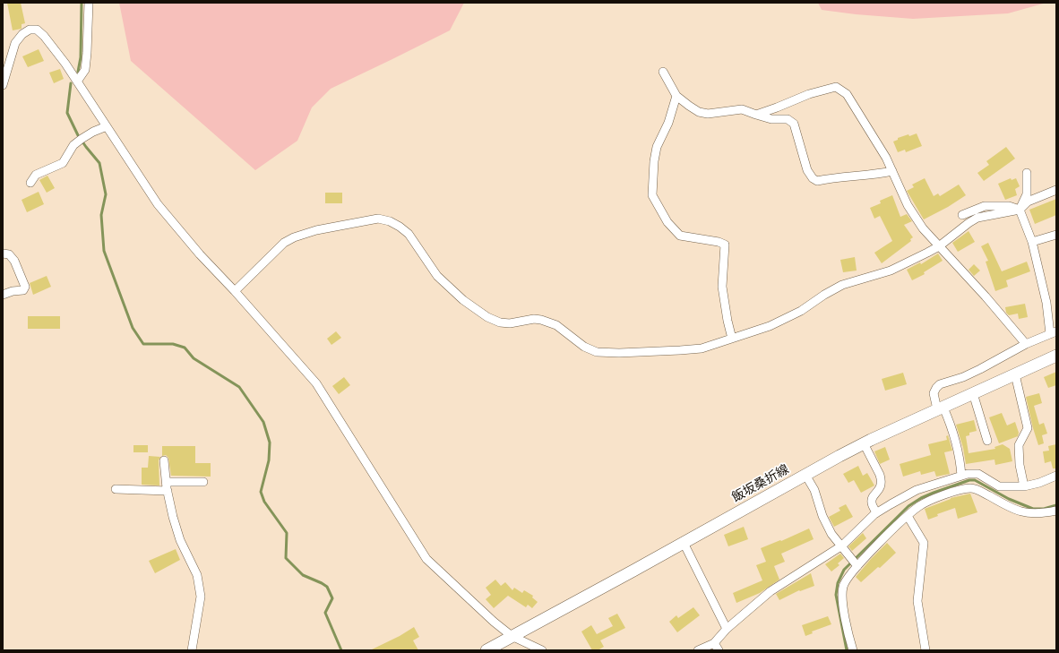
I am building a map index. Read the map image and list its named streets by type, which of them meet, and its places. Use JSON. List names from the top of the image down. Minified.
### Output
{"streets":{"main road":["飯坂桑折線"]}}
